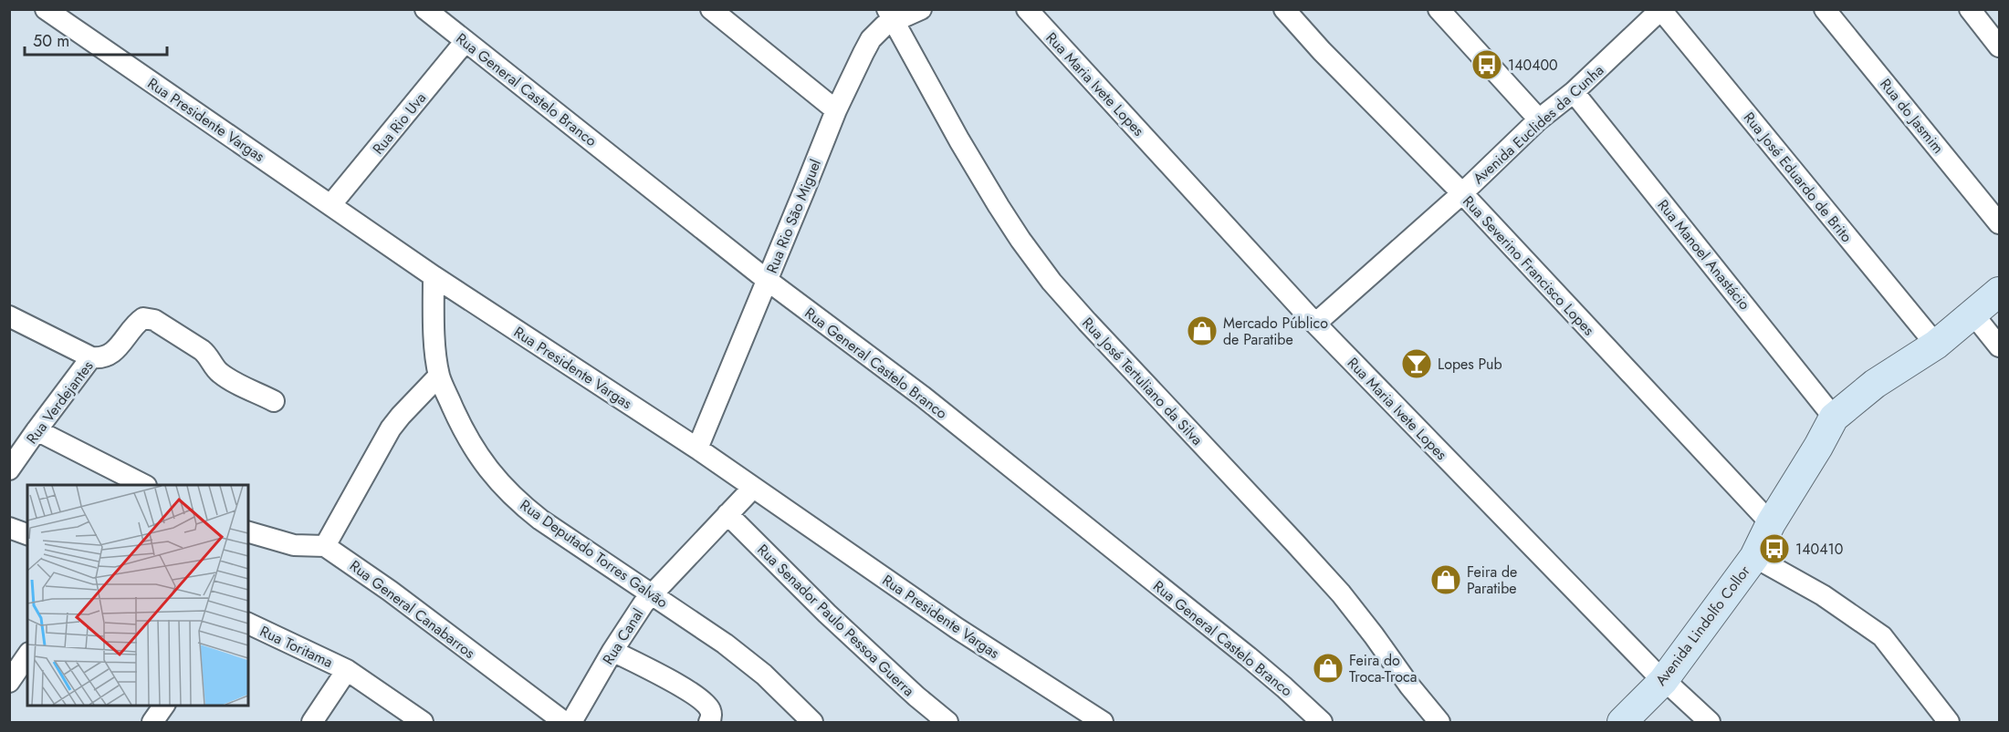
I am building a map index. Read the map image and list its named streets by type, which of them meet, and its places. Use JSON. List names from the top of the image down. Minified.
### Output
{"streets":{"main road":["Avenida Lindolfo Collor"],"street":["Rua Maria Ivete Lopes","Rua General Castelo Branco","Rua do Jasmim","Rua Presidente Vargas","Rua Rio Uva","Avenida Euclides da Cunha","Rua José Eduardo de Brito","Rua Rio São Miguel","Rua Manoel Anastácio","Rua Severino Francisco Lopes","Rua José Tertuliano da Silva","Rua Verdejantes","Rua Deputado Torres Galvão","Rua General Canabarros","Rua Senador Paulo Pessoa Guerra","Rua Canal","Rua Toritama"]},"crossings":[["Rua Maria Ivete Lopes","Avenida Euclides da Cunha"],["Rua Maria Ivete Lopes","Avenida Lindolfo Collor"],["Rua General Castelo Branco","Rua Rio Uva"],["Rua General Castelo Branco","Rua Rio São Miguel"],["Rua Presidente Vargas","Rua Rio Uva"],["Rua Presidente Vargas","Rua Rio São Miguel"],["Rua Presidente Vargas","Rua Deputado Torres Galvão"],["Rua Presidente Vargas","Rua Canal"],["Avenida Euclides da Cunha","Rua José Eduardo de Brito"],["Avenida Euclides da Cunha","Rua Manoel Anastácio"],["Avenida Euclides da Cunha","Rua Severino Francisco Lopes"],["Rua José Eduardo de Brito","Avenida Lindolfo Collor"],["Rua Rio São Miguel","Rua José Tertuliano da Silva"],["Rua Manoel Anastácio","Avenida Lindolfo Collor"],["Rua Severino Francisco Lopes","Avenida Lindolfo Collor"],["Rua Deputado Torres Galvão","Rua Canal"],["Rua Senador Paulo Pessoa Guerra","Rua Canal"]],"places":{"bus stop":["140400","140410"],"shop":["Mercado Público de Paratibe","Feira de Paratibe","Feira do Troca-Troca"],"bar":["Lopes Pub"]},"scale_bar":"50 m"}
